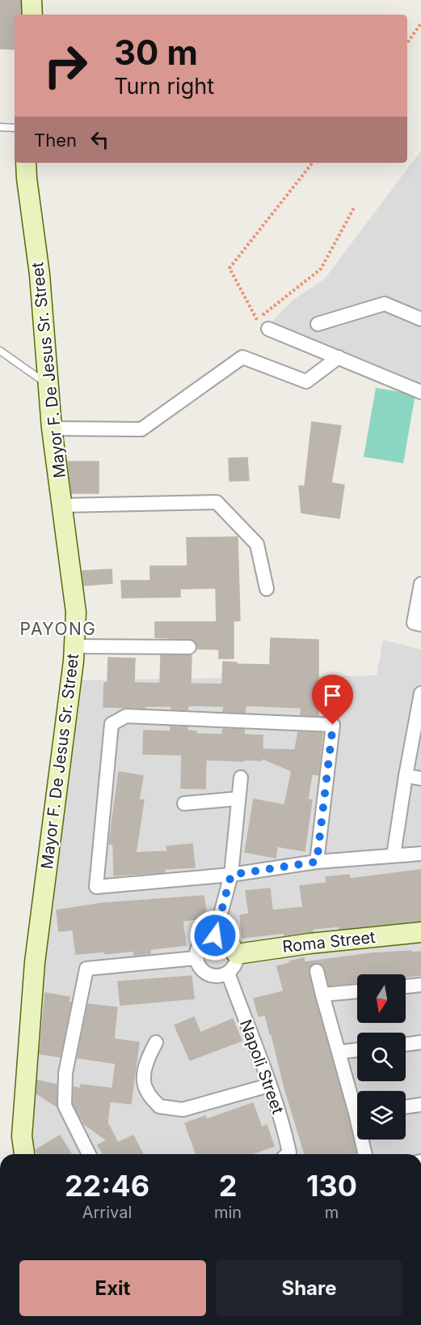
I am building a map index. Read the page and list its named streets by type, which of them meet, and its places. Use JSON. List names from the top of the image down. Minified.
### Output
{"streets":{"street":["Mayor F. De Jesus Sr. Street","Roma Street","Napoli Street"]},"crossings":[["Roma Street","Napoli Street"]],"districts":["PAYONG"],"north":"bottom","page":{"turn":["30 m","Turn right"],"then":"Then","eta":["22:46","Arrival","2","min","130","m"],"buttons":["Exit","Share"]}}
